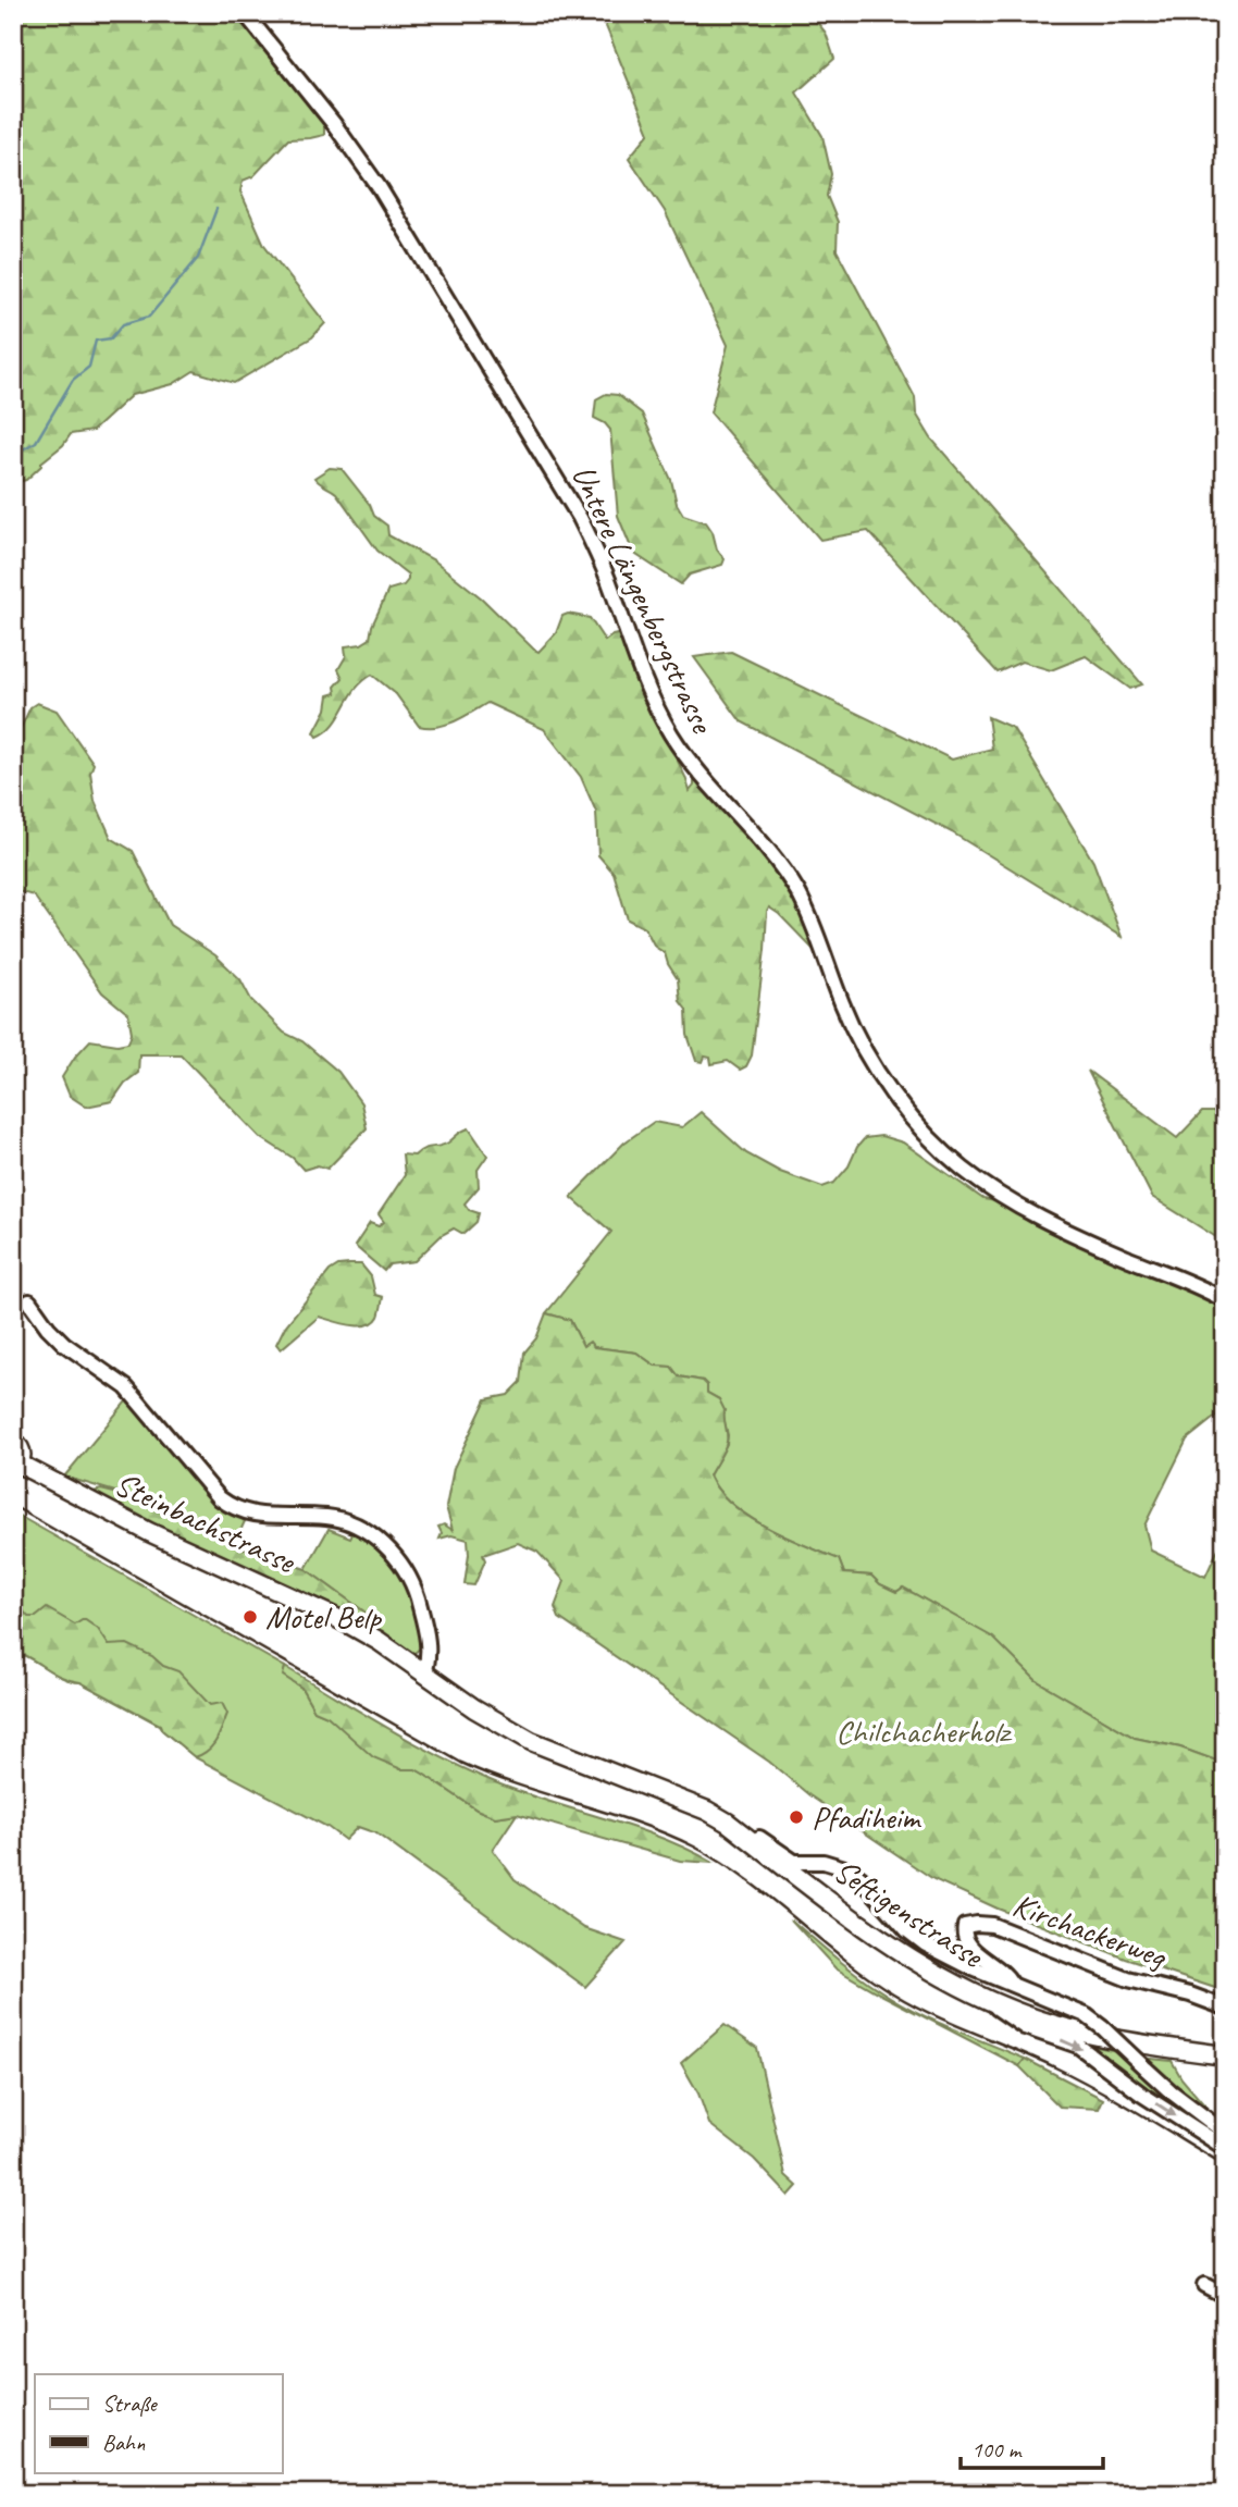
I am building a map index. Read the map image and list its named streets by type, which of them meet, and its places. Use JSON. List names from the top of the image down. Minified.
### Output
{"streets":{"main road":["Steinbachstrasse","Seftigenstrasse"],"street":["Untere Längenbergstrasse","Kirchackerweg"]},"crossings":[["Steinbachstrasse","Seftigenstrasse"]],"parks":["Chilchacherholz"],"places":["Motel Belp","Pfadiheim"],"legend":["Straße","Bahn"],"scale_bar":"100 m"}
